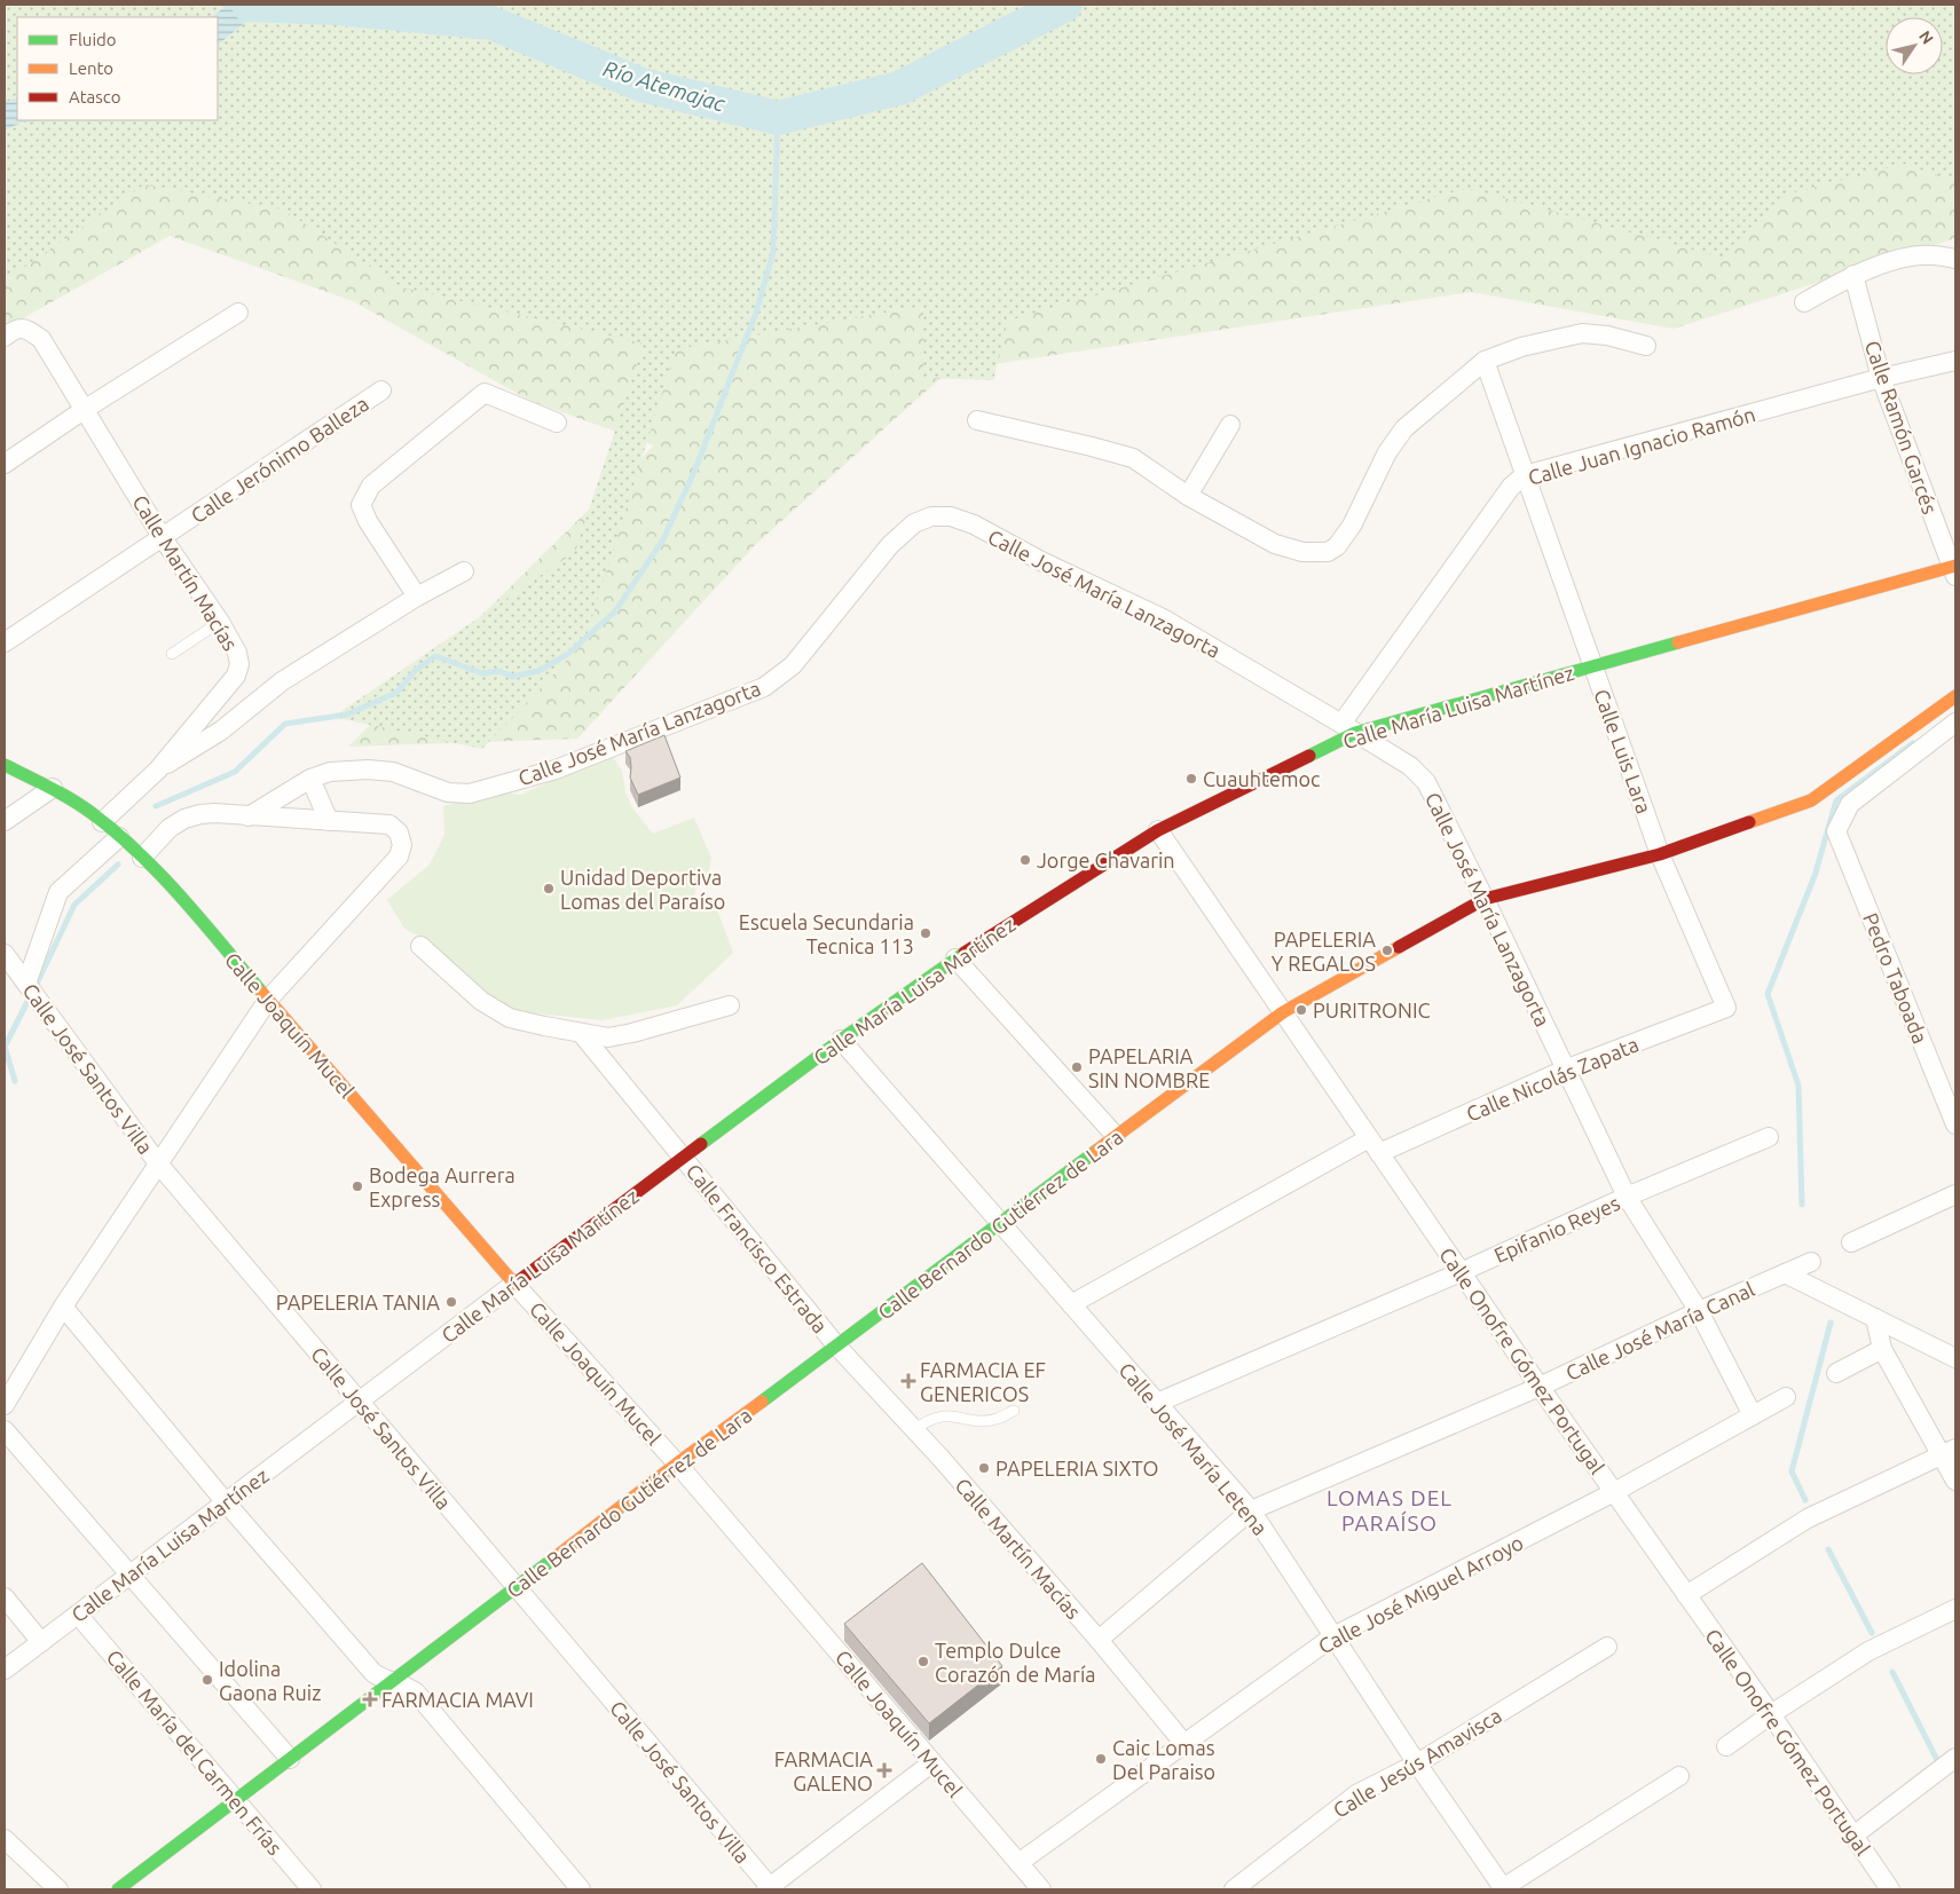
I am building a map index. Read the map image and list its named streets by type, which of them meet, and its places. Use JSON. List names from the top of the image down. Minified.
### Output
{"streets":{"street":["Calle Ramón Garcés","Calle Juan Ignacio Ramón","Calle Jerónimo Balleza","Calle Martín Macías","Calle José María Lanzagorta","Calle María Luisa Martínez","Calle Luis Lara","Pedro Taboada","Calle Joaquín Mucel","Calle José Santos Villa","Calle Nicolás Zapata","Calle Bernardo Gutiérrez de Lara","Epifanio Reyes","Calle Francisco Estrada","Calle José María Canal","Calle Onofre Gómez Portugal","Calle José María Letena","Calle José Miguel Arroyo","Calle María del Carmen Frías","Calle Jesús Amavisca"]},"crossings":[["Calle Ramón Garcés","Calle Juan Ignacio Ramón"],["Calle Ramón Garcés","Calle María Luisa Martínez"],["Calle Juan Ignacio Ramón","Calle José María Lanzagorta"],["Calle Juan Ignacio Ramón","Calle María Luisa Martínez"],["Calle Juan Ignacio Ramón","Calle Luis Lara"],["Calle Jerónimo Balleza","Calle Martín Macías"],["Calle Martín Macías","Calle Joaquín Mucel"],["Calle Martín Macías","Calle Francisco Estrada"],["Calle Martín Macías","Calle José María Canal"],["Calle Martín Macías","Calle José Miguel Arroyo"],["Calle José María Lanzagorta","Calle María Luisa Martínez"],["Calle José María Lanzagorta","Calle Nicolás Zapata"],["Calle José María Lanzagorta","Calle Bernardo Gutiérrez de Lara"],["Calle José María Lanzagorta","Epifanio Reyes"],["Calle José María Lanzagorta","Calle José María Canal"],["Calle José María Lanzagorta","Calle José Miguel Arroyo"],["Calle María Luisa Martínez","Calle Luis Lara"],["Calle María Luisa Martínez","Calle Joaquín Mucel"],["Calle María Luisa Martínez","Calle José Santos Villa"],["Calle María Luisa Martínez","Calle Francisco Estrada"],["Calle María Luisa Martínez","Calle Onofre Gómez Portugal"],["Calle María Luisa Martínez","Calle José María Letena"],["Calle María Luisa Martínez","Calle María del Carmen Frías"],["Calle Luis Lara","Calle Nicolás Zapata"],["Calle Luis Lara","Calle Bernardo Gutiérrez de Lara"],["Calle Joaquín Mucel","Calle Bernardo Gutiérrez de Lara"],["Calle Joaquín Mucel","Calle José Miguel Arroyo"],["Calle José Santos Villa","Calle Bernardo Gutiérrez de Lara"],["Calle Nicolás Zapata","Calle Onofre Gómez Portugal"],["Calle Bernardo Gutiérrez de Lara","Calle Francisco Estrada"],["Calle Bernardo Gutiérrez de Lara","Calle Onofre Gómez Portugal"],["Calle Bernardo Gutiérrez de Lara","Calle José María Letena"],["Calle Bernardo Gutiérrez de Lara","Calle María del Carmen Frías"],["Epifanio Reyes","Calle Onofre Gómez Portugal"],["Epifanio Reyes","Calle José María Letena"],["Calle José María Canal","Calle Onofre Gómez Portugal"],["Calle José María Canal","Calle José María Letena"],["Calle Onofre Gómez Portugal","Calle José Miguel Arroyo"],["Calle José María Letena","Calle José Miguel Arroyo"],["Calle José María Letena","Calle Jesús Amavisca"]],"districts":["LOMAS DEL PARAÍSO"],"water":["Río Atemajac"],"places":{"other":["Cuauhtemoc","Jorge Chavarin","Unidad Deportiva Lomas del Paraíso","Escuela Secundaria Tecnica 113","PAPELERIA Y REGALOS","PURITRONIC","PAPELARIA SIN NOMBRE","Bodega Aurrera Express","PAPELERIA TANIA","PAPELERIA SIXTO","Templo Dulce Corazón de María","Idolina Gaona Ruiz","Caic Lomas Del Paraiso"],"health":["FARMACIA EF GENERICOS","FARMACIA MAVI","FARMACIA GALENO"]},"legend":["Fluido","Lento","Atasco"],"north":"top right"}
